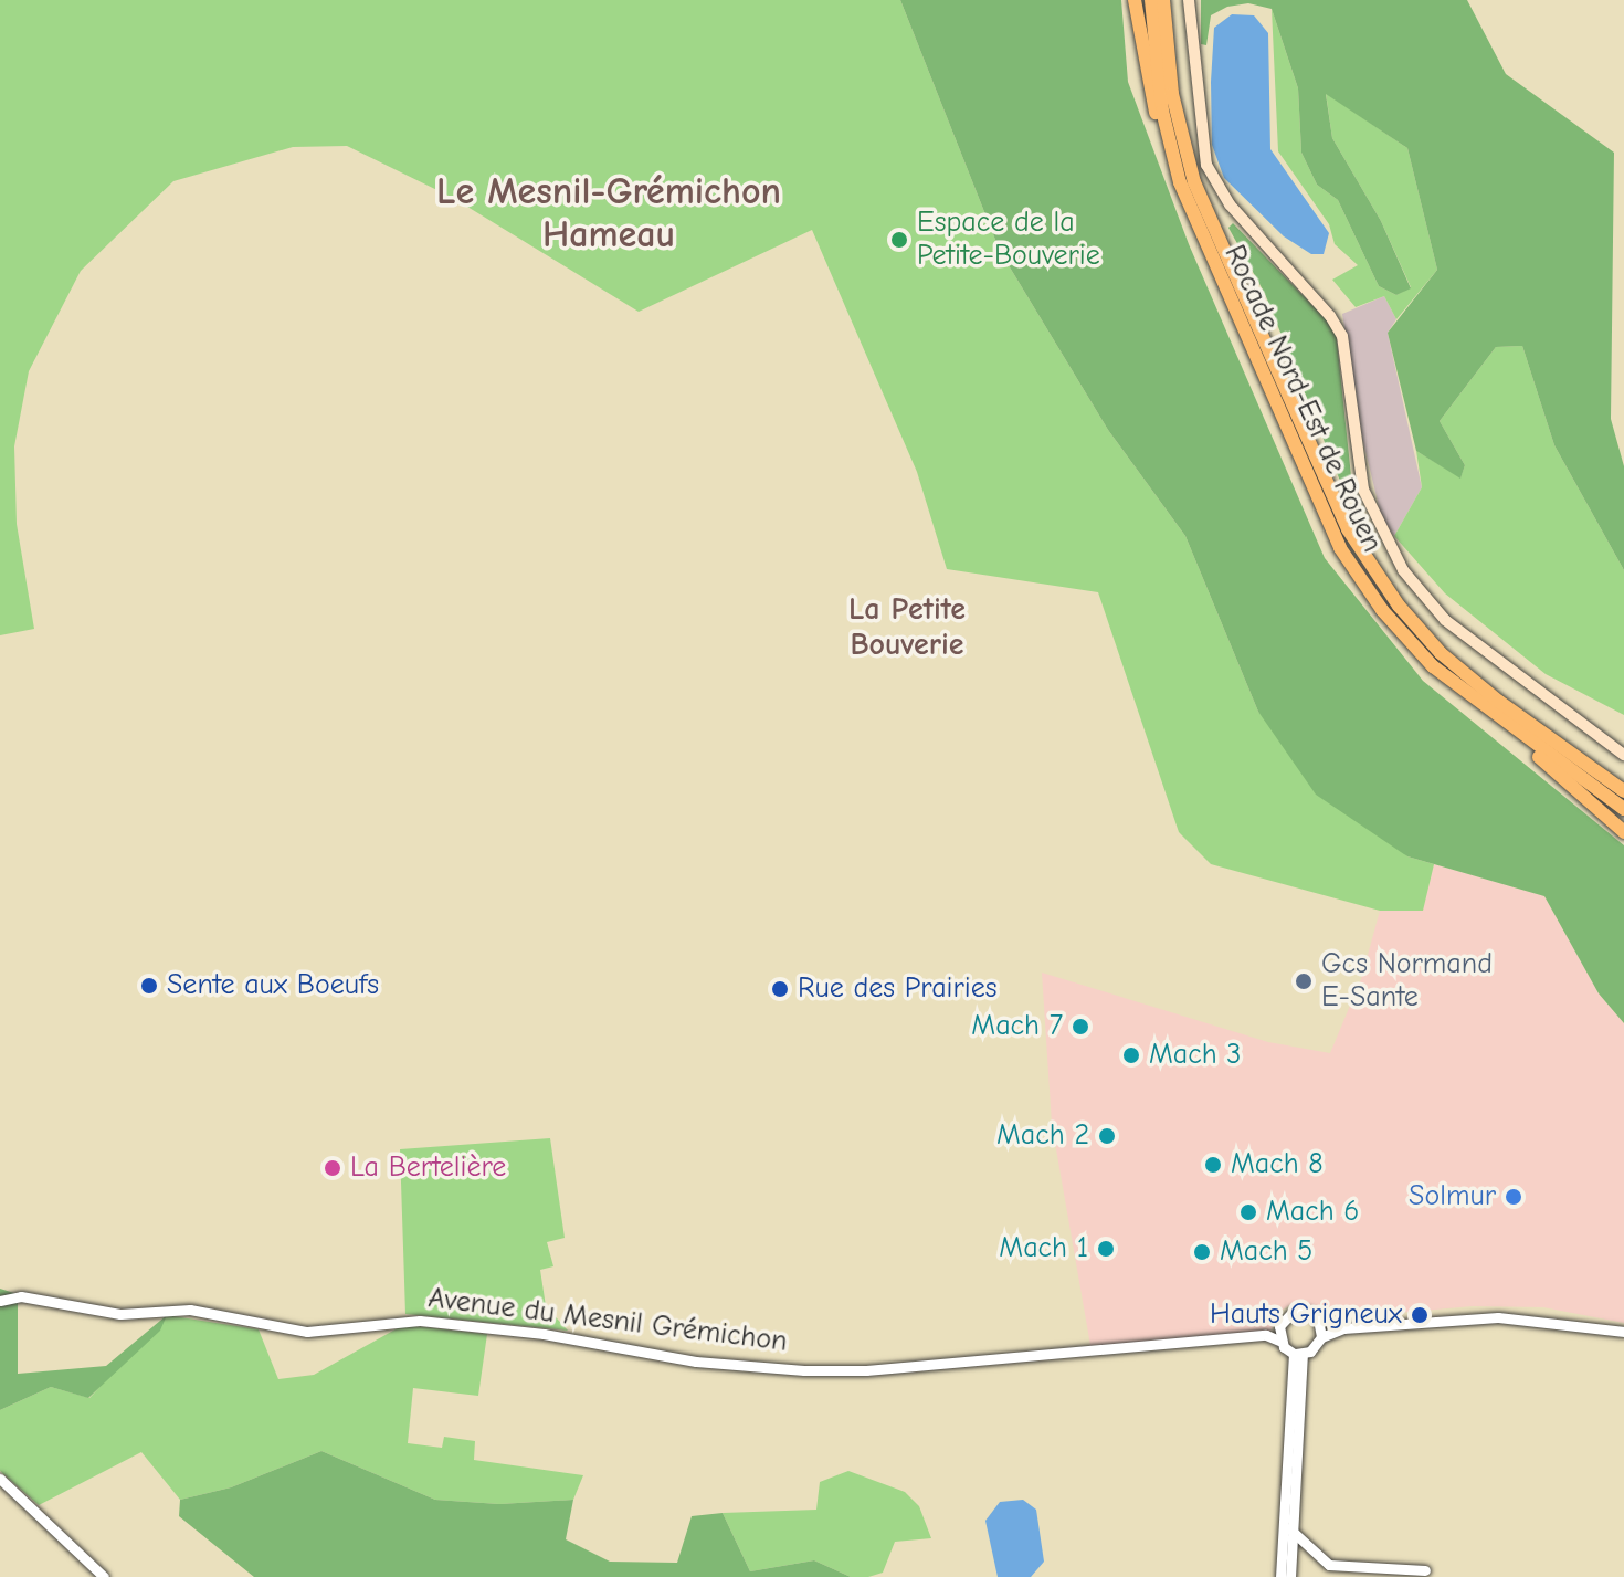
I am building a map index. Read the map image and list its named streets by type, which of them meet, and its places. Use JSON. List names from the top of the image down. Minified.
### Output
{"streets":{"highway":["Rocade Nord-Est de Rouen"],"street":["Avenue du Mesnil Grémichon"]},"districts":["Le Mesnil-Grémichon Hameau","La Petite Bouverie"],"places":["Espace de la Petite-Bouverie","Gcs Normand E-Sante","Sente aux Boeufs","Rue des Prairies","Mach 7","Mach 3","Mach 2","Mach 8","La Bertelière","Solmur","Mach 6","Mach 1","Mach 5","Hauts Grigneux"]}
